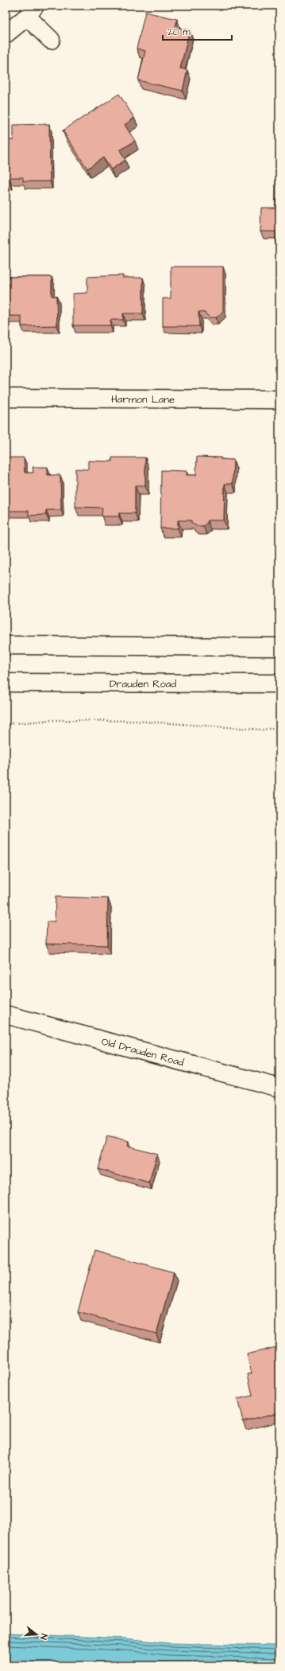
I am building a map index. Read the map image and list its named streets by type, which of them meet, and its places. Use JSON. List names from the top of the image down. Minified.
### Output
{"streets":{"street":["Harmon Lane","Drauden Road","Old Drauden Road"]},"scale_bar":"20 m","north":"right"}
